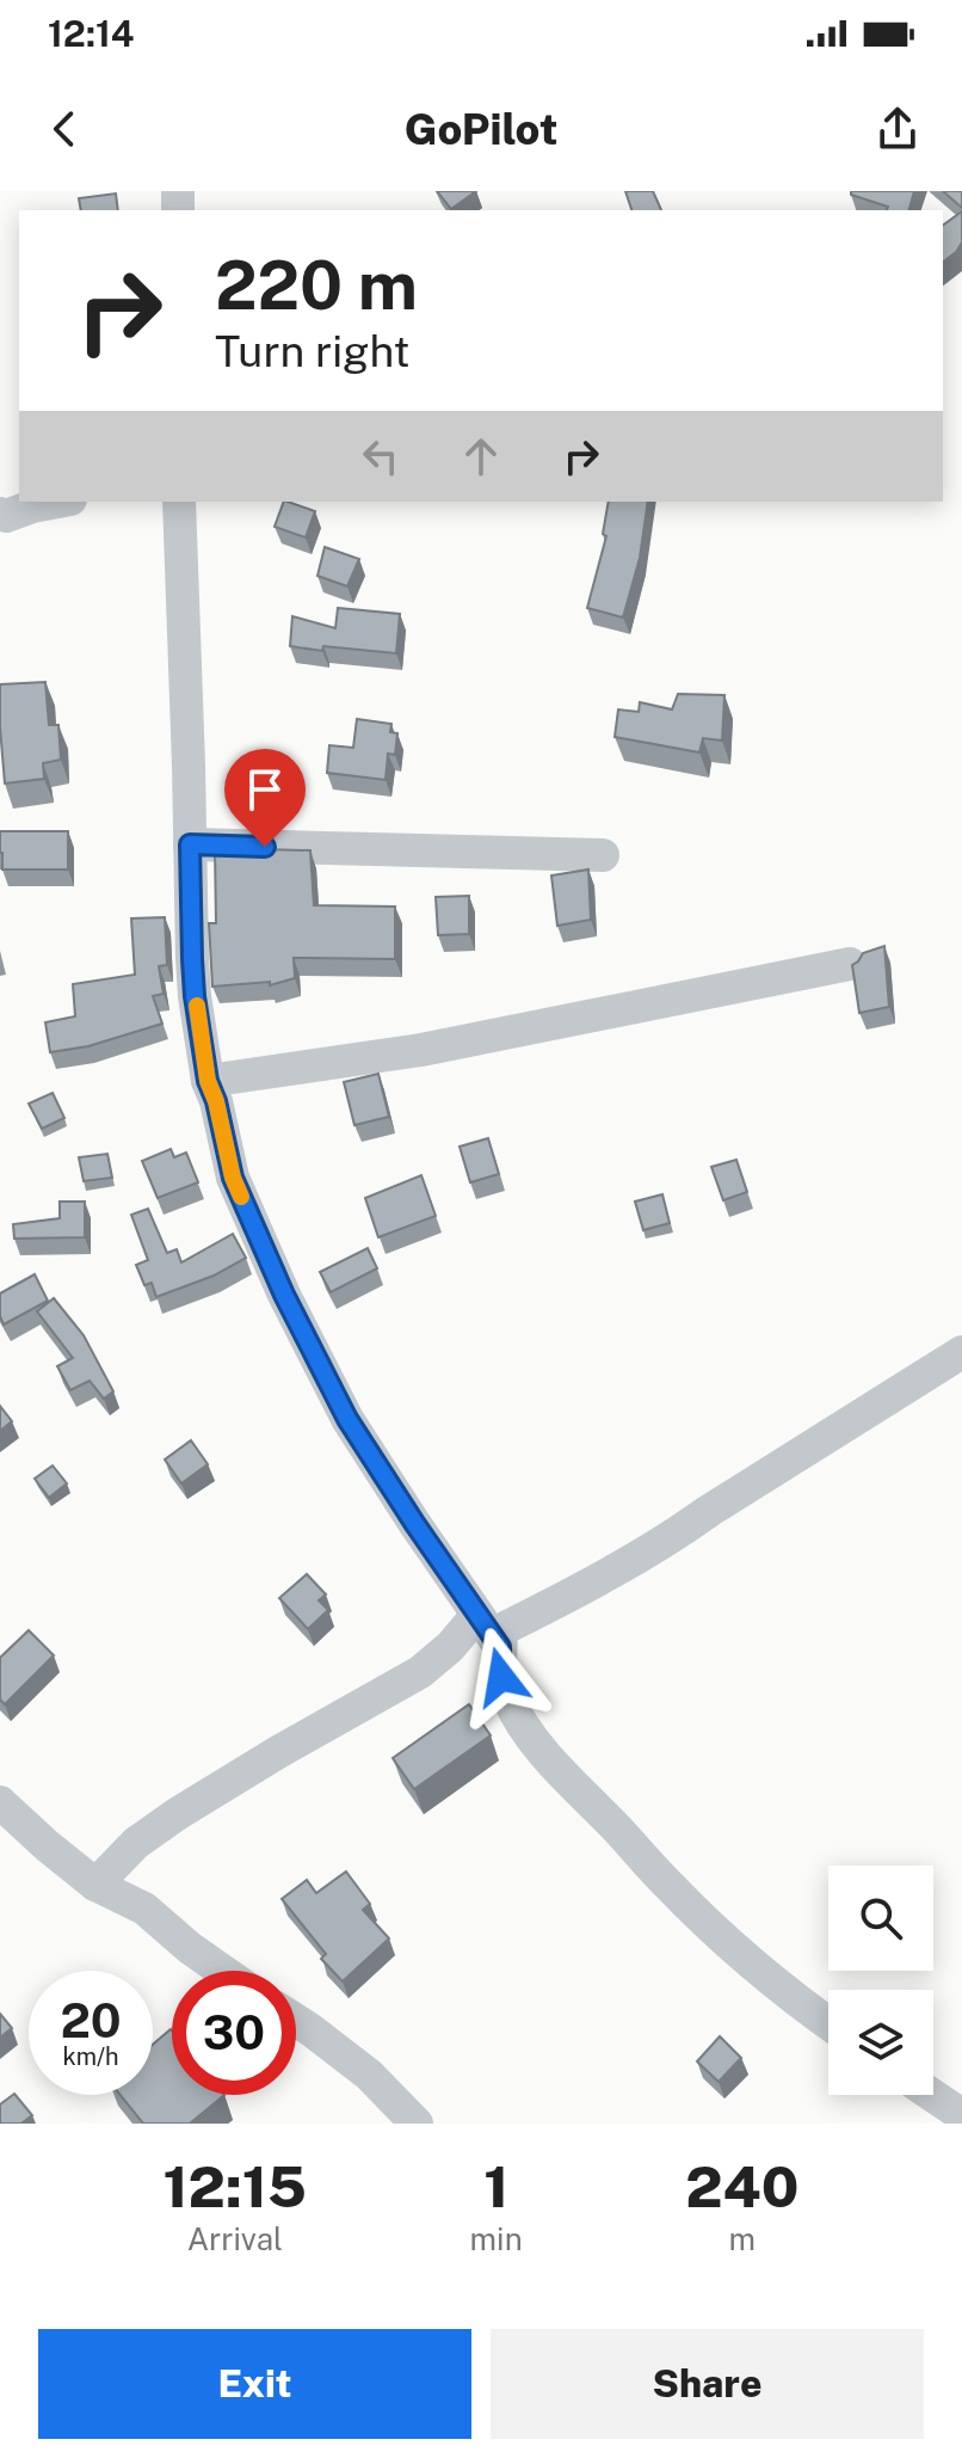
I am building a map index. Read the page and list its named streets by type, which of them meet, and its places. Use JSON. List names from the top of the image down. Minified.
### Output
{"page":{"status":"12:14","header":"GoPilot","turn":["220 m","Turn right"],"speed":"20 km/h","limit":"30","eta":["12:15","Arrival","1","min","240","m"],"buttons":["Exit","Share"]}}
